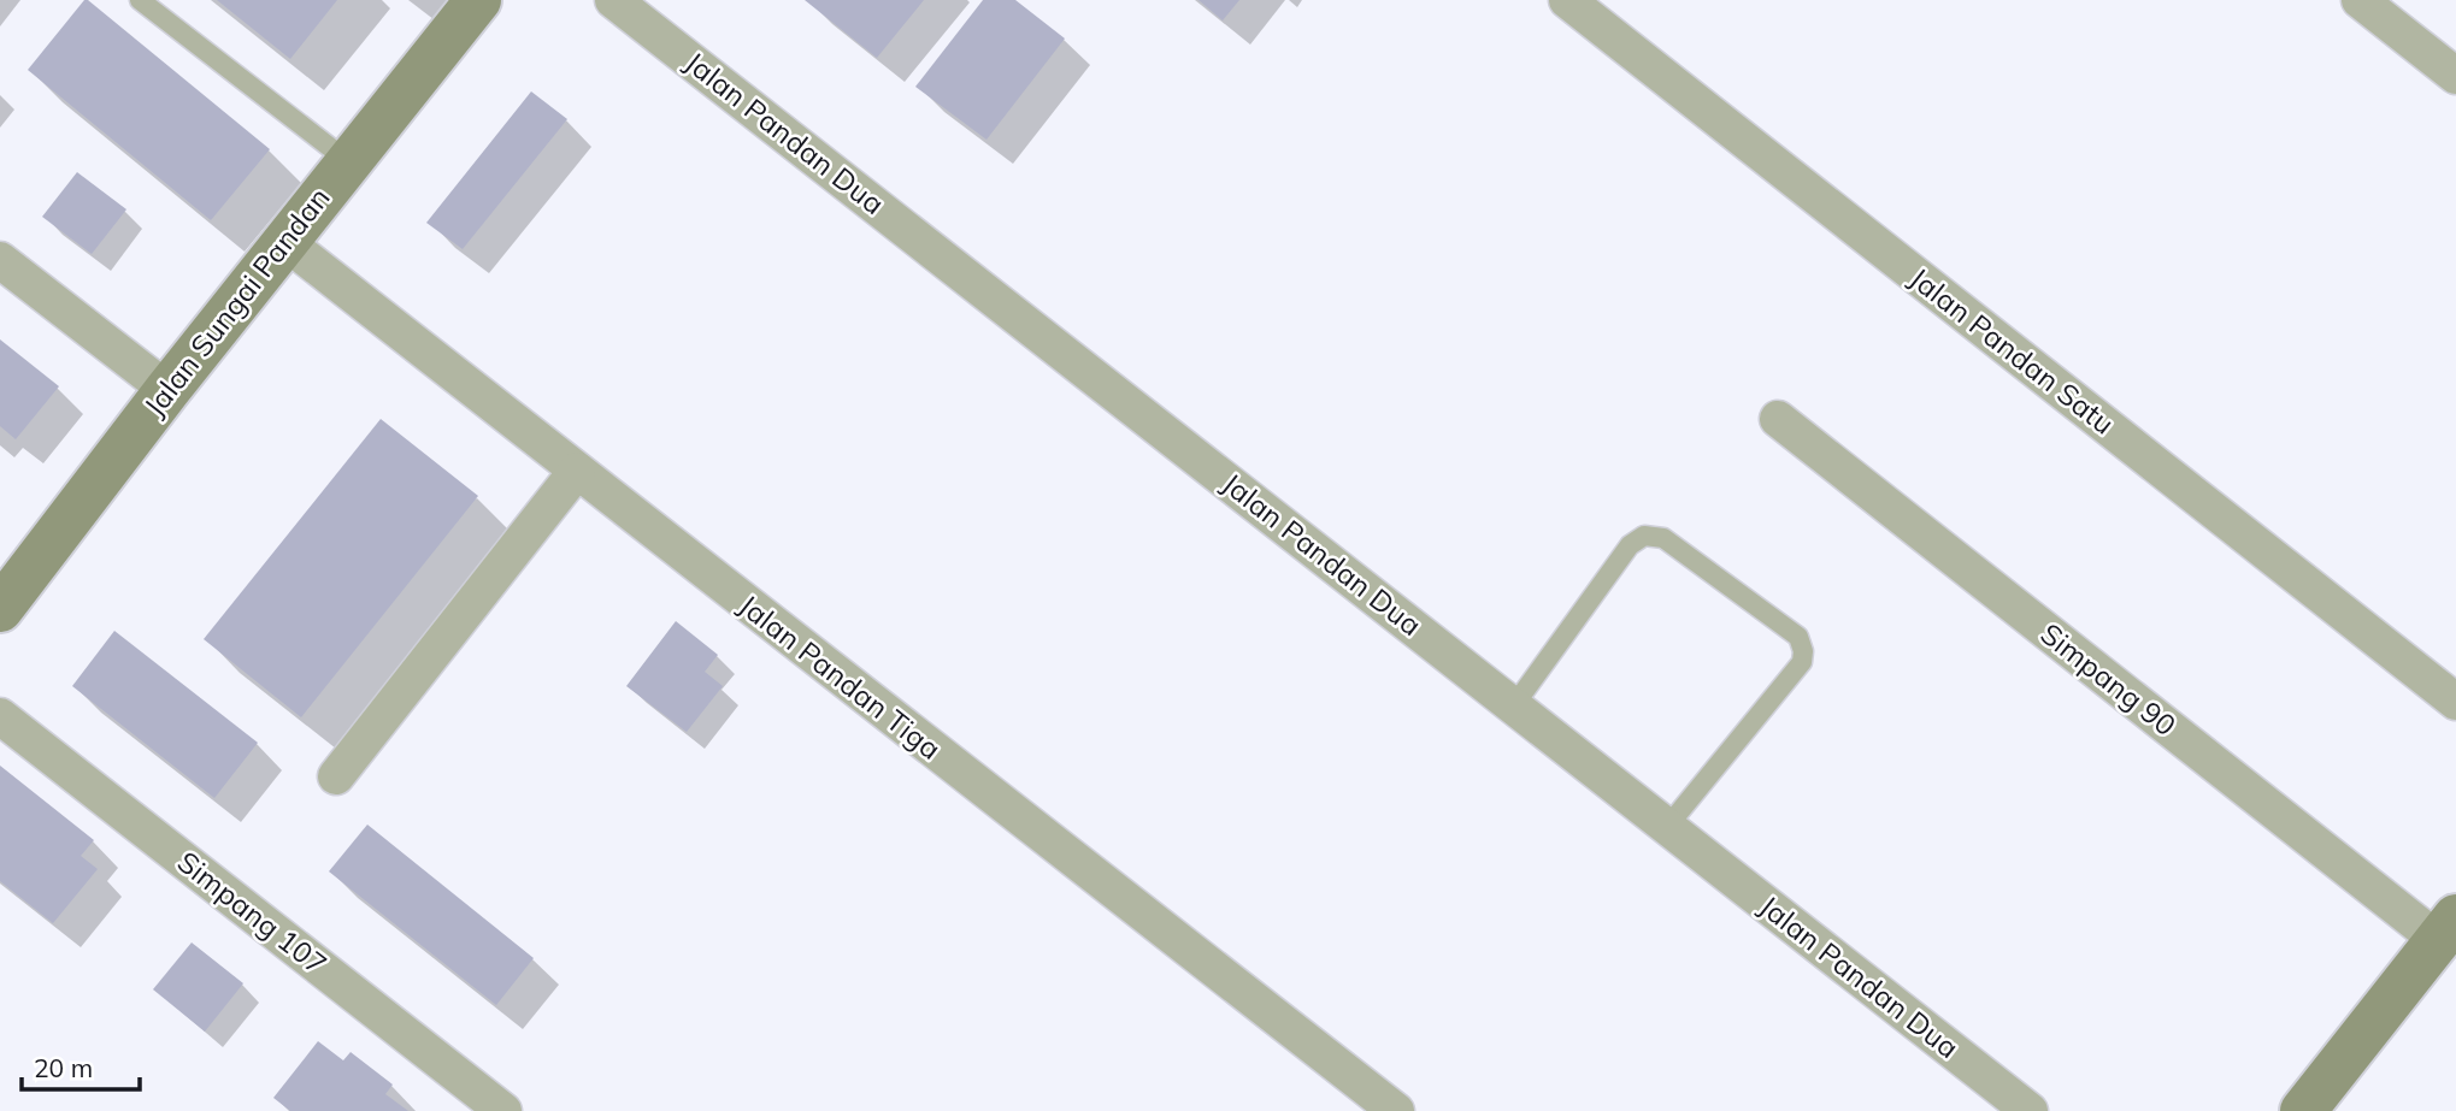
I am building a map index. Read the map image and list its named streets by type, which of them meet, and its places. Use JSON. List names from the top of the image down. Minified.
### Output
{"streets":{"street":["Jalan Pandan Dua","Jalan Sungai Pandan","Jalan Pandan Satu","Jalan Pandan Tiga","Simpang 90","Simpang 107"]},"crossings":[["Jalan Sungai Pandan","Jalan Pandan Tiga"]],"scale_bar":"20 m"}
